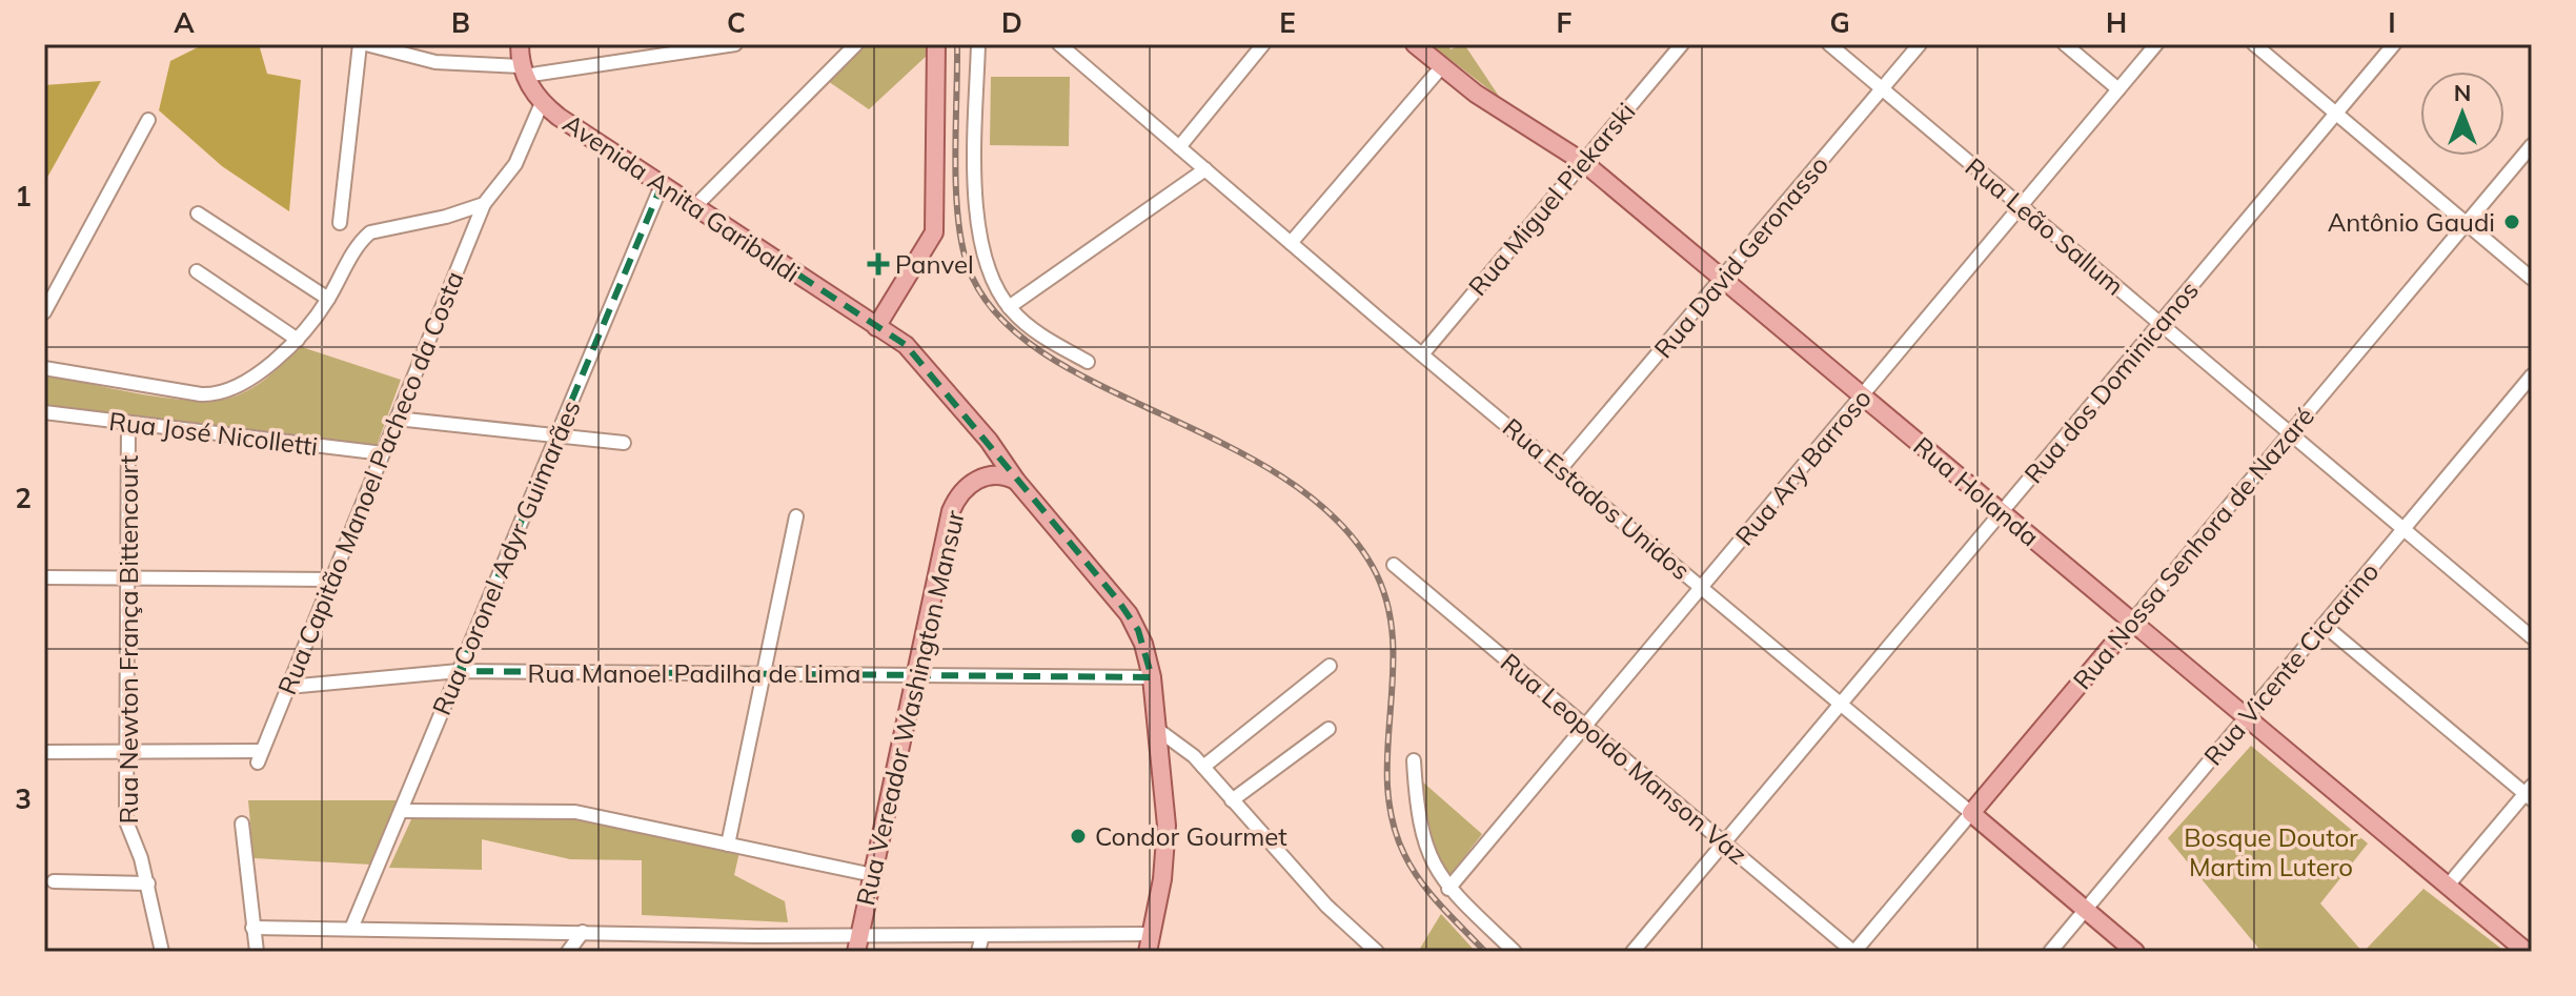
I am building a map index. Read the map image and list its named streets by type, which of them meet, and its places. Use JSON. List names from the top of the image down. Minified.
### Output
{"streets":{"main road":["Avenida Anita Garibaldi","Rua Holanda","Rua Estados Unidos","Rua Nossa Senhora de Nazaré","Rua Vereador Washington Mansur"],"street":["Rua Miguel Piekarski","Rua Leão Sallum","Rua David Geronasso","Rua dos Dominicanos","Rua José Nicolletti","Rua Ary Barroso","Rua Capitão Manoel Pacheco da Costa","Rua Coronel Adyr Guimarães","Rua Newton França Bittencourt","Rua Vicente Ciccarino","Rua Manoel Padilha de Lima","Rua Leopoldo Manson Vaz"]},"crossings":[["Avenida Anita Garibaldi","Rua Capitão Manoel Pacheco da Costa"],["Avenida Anita Garibaldi","Rua Coronel Adyr Guimarães"],["Avenida Anita Garibaldi","Rua Manoel Padilha de Lima"],["Avenida Anita Garibaldi","Rua Vereador Washington Mansur"],["Rua Miguel Piekarski","Rua Holanda"],["Rua Miguel Piekarski","Rua Estados Unidos"],["Rua Leão Sallum","Rua David Geronasso"],["Rua Leão Sallum","Rua dos Dominicanos"],["Rua Leão Sallum","Rua Ary Barroso"],["Rua Leão Sallum","Rua Nossa Senhora de Nazaré"],["Rua Leão Sallum","Rua Vicente Ciccarino"],["Rua David Geronasso","Rua Holanda"],["Rua David Geronasso","Rua Estados Unidos"],["Rua dos Dominicanos","Rua Holanda"],["Rua dos Dominicanos","Rua Estados Unidos"],["Rua dos Dominicanos","Rua Leopoldo Manson Vaz"],["Rua José Nicolletti","Rua Capitão Manoel Pacheco da Costa"],["Rua José Nicolletti","Rua Newton França Bittencourt"],["Rua Ary Barroso","Rua Holanda"],["Rua Ary Barroso","Rua Estados Unidos"],["Rua Ary Barroso","Rua Leopoldo Manson Vaz"],["Rua Capitão Manoel Pacheco da Costa","Rua Newton França Bittencourt"],["Rua Capitão Manoel Pacheco da Costa","Rua Manoel Padilha de Lima"],["Rua Holanda","Rua Nossa Senhora de Nazaré"],["Rua Holanda","Rua Vicente Ciccarino"],["Rua Estados Unidos","Rua Nossa Senhora de Nazaré"],["Rua Estados Unidos","Rua Vicente Ciccarino"],["Rua Nossa Senhora de Nazaré","Rua Leopoldo Manson Vaz"],["Rua Coronel Adyr Guimarães","Rua Manoel Padilha de Lima"],["Rua Manoel Padilha de Lima","Rua Vereador Washington Mansur"]],"parks":["Bosque Doutor Martim Lutero"],"places":{"other":["Antônio Gaudi","Condor Gourmet"],"health":["Panvel"]},"north":"top","grid":{"columns":["A","B","C","D","E","F","G","H","I"],"rows":["1","2","3"]}}
